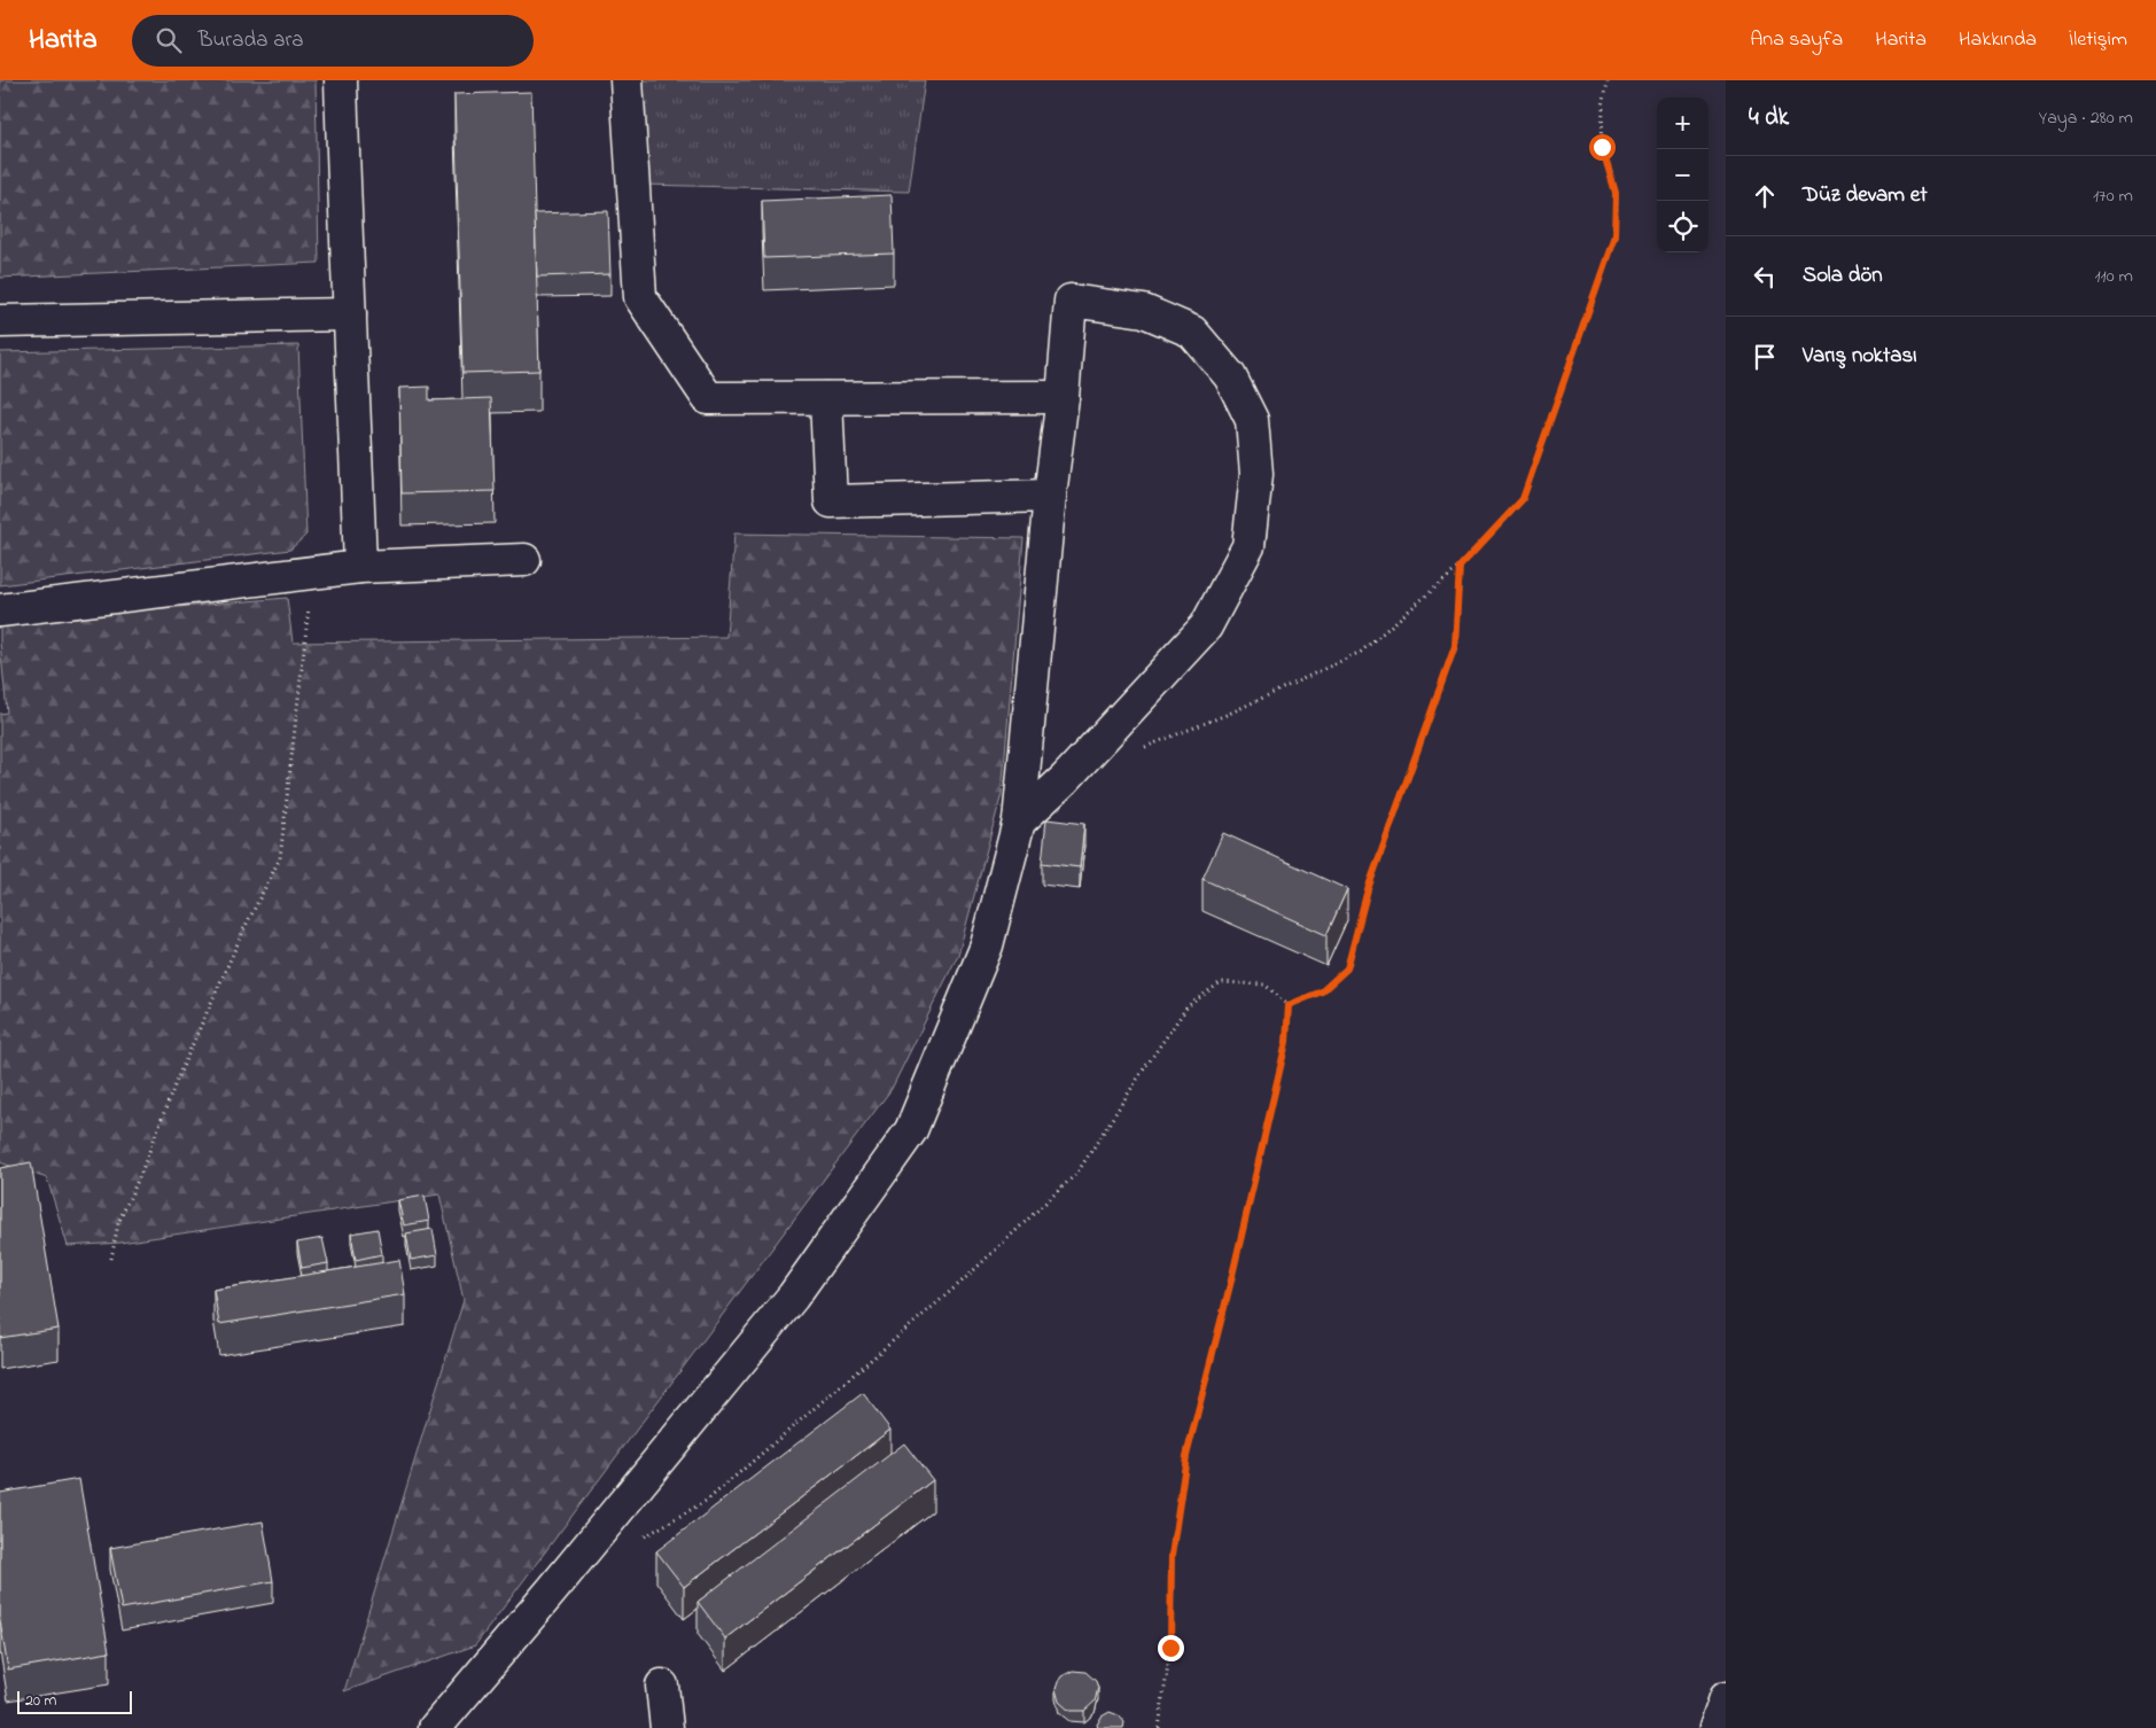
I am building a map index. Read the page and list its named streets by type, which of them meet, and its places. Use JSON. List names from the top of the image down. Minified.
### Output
{"scale_bar":"20 m","page":{"header":"Harita","search":"Burada ara","nav":["Ana sayfa","Harita","Hakkında","İletişim"],"heading":["4 dk","Yaya · 280 m"],"map_buttons":["+","−"],"list":[["Düz devam et","170 m"],["Sola dön","110 m"],"Varış noktası"],"scale":"20 m"}}
